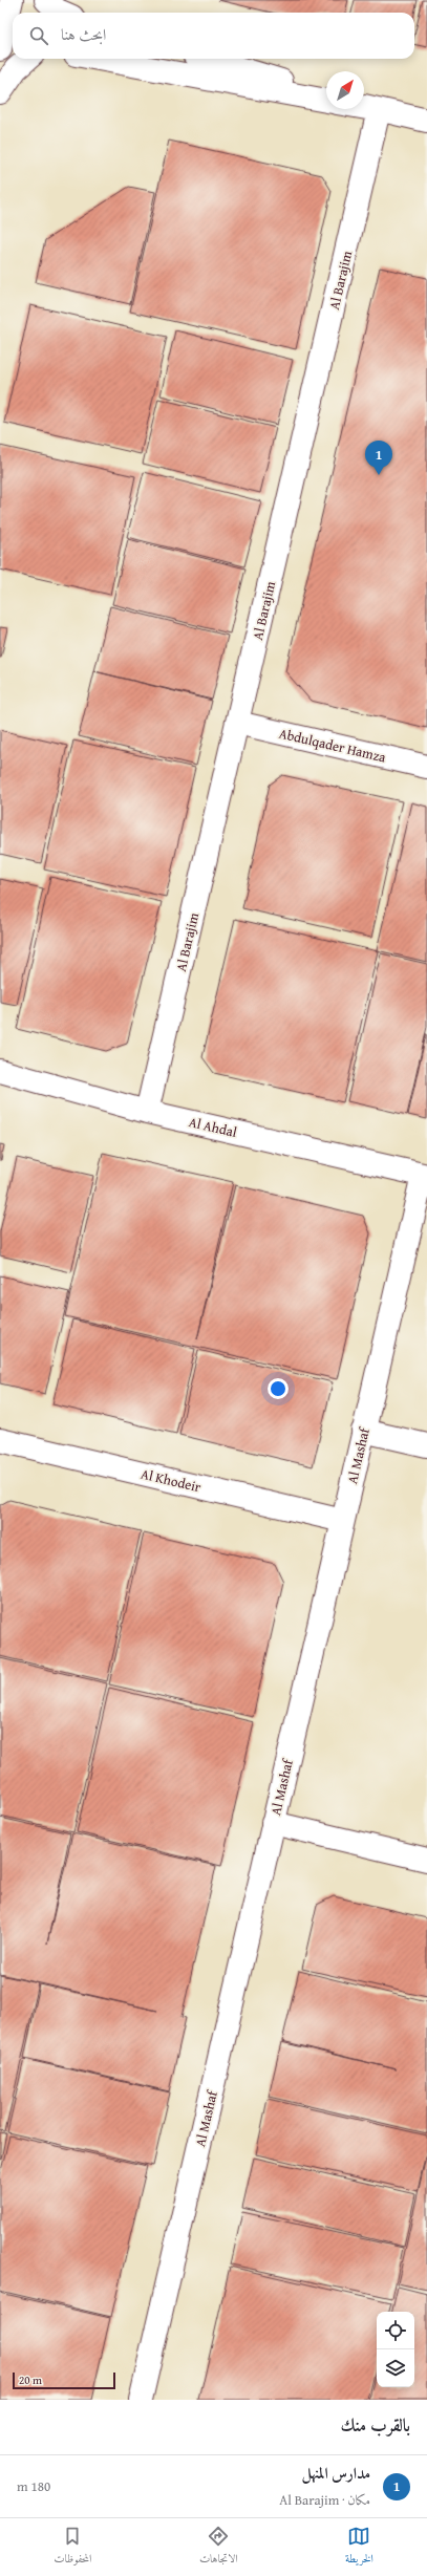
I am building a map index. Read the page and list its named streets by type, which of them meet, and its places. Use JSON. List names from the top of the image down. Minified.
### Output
{"streets":{"street":["Al Barajim","Abdulqader Hamza","Al Ahdal","Al Mashaf","Al Khodeir"]},"crossings":[["Al Barajim","Abdulqader Hamza"],["Al Barajim","Al Ahdal"],["Al Ahdal","Al Mashaf"],["Al Mashaf","Al Khodeir"]],"scale_bar":"20 m","north":"top right","page":{"search":"ابحث هنا","pins":"1","scale":"20 m","heading":"بالقرب منك","list":[{"mark":"1","name":"مدارس المنهل","note":"مكان · Al Barajim","value":"180 m"}],"nav":["الخريطة","الاتجاهات","المحفوظات"]}}
